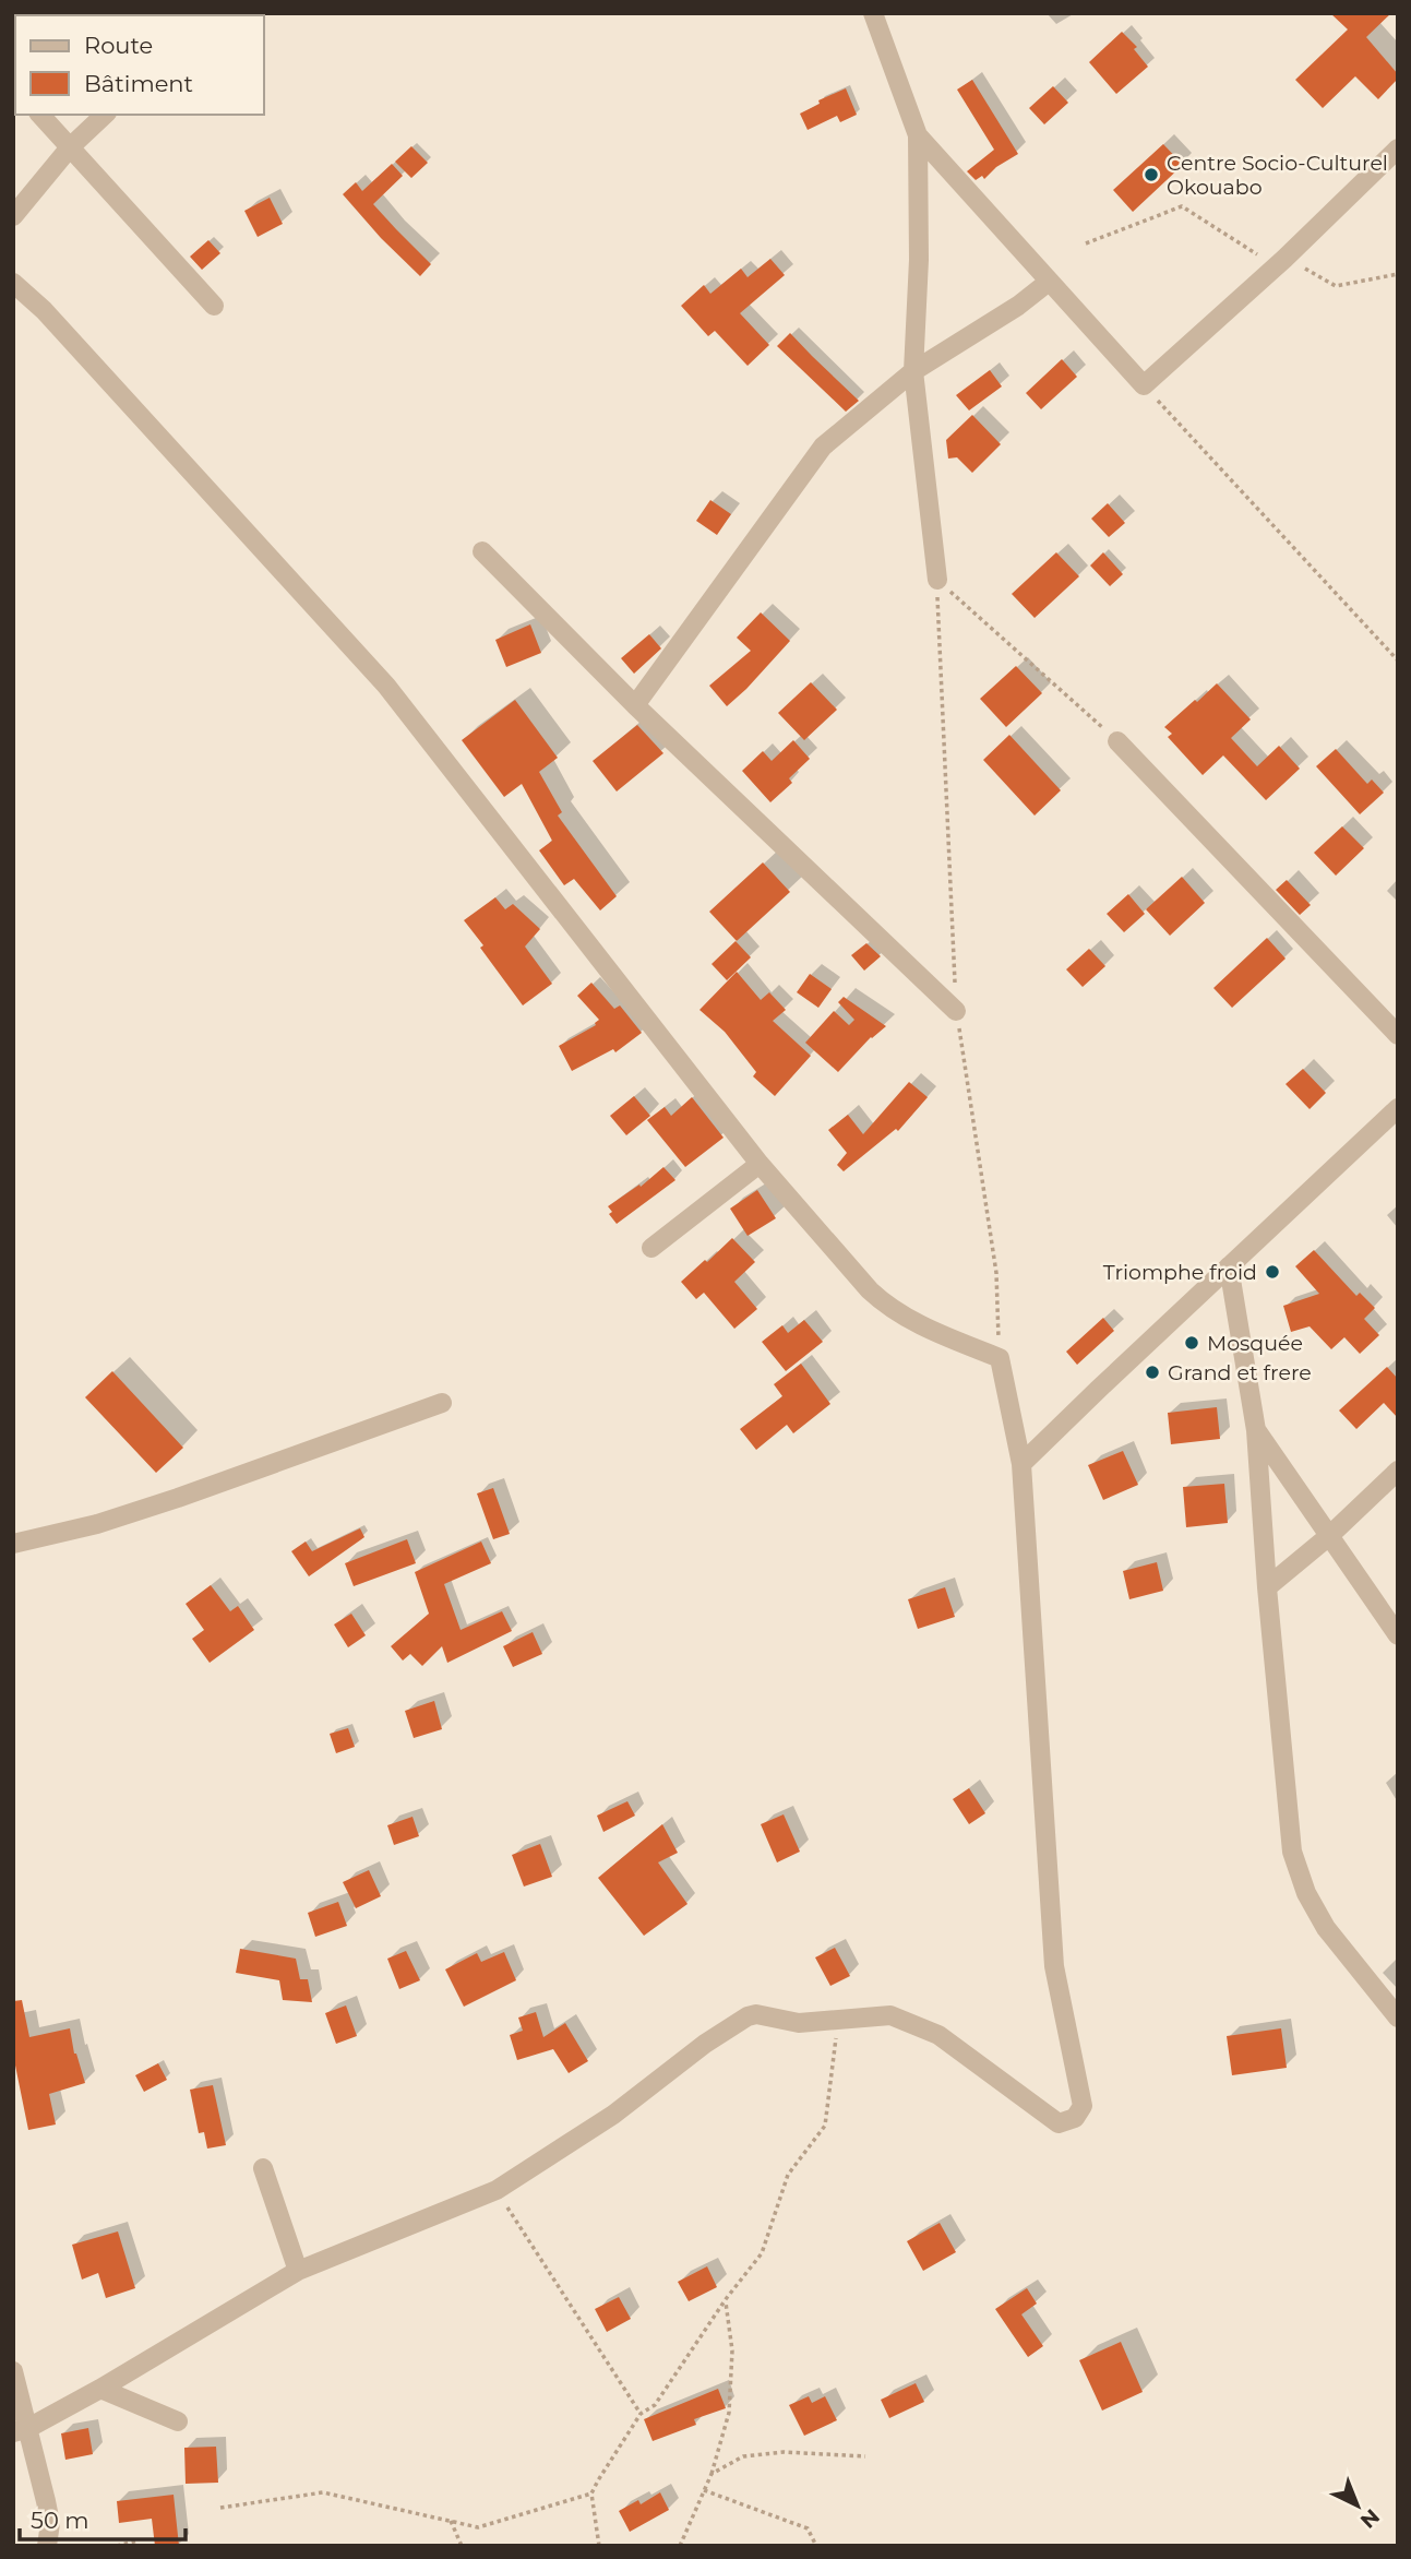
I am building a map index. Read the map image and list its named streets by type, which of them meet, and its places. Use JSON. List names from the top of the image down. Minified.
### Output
{"places":["Centre Socio-Culturel Okouabo","Triomphe froid","Mosquée","Grand et frere"],"legend":["Route","Bâtiment"],"scale_bar":"50 m","north":"bottom right"}
